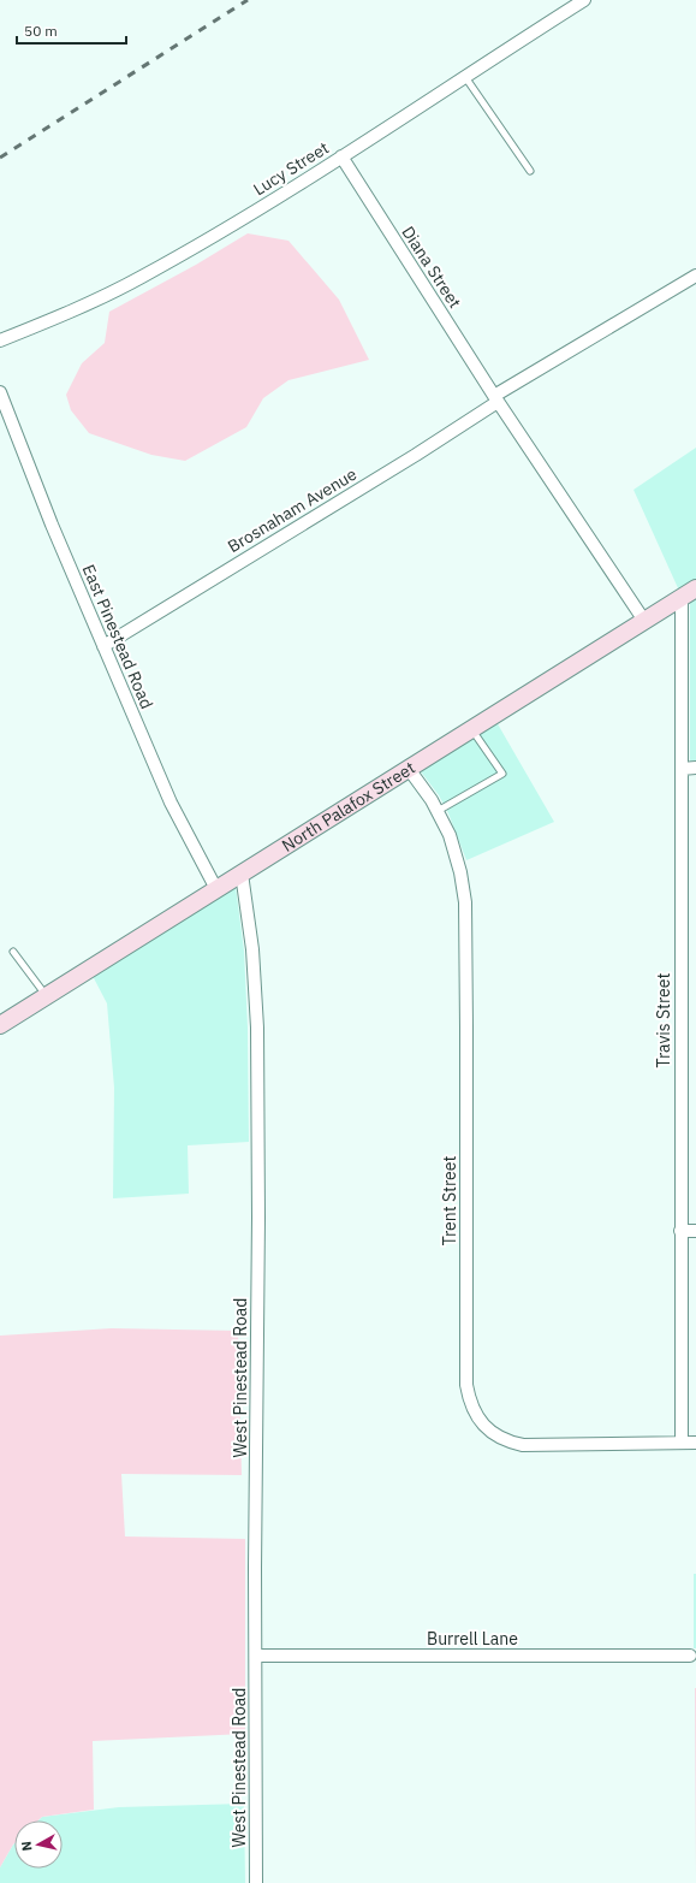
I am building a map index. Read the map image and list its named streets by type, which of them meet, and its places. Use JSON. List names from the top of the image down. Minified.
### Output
{"streets":{"main road":["North Palafox Street"],"street":["Lucy Street","Diana Street","Brosnaham Avenue","East Pinestead Road","Travis Street","Trent Street","West Pinestead Road","Burrell Lane"]},"crossings":[["Lucy Street","Diana Street"],["Diana Street","Brosnaham Avenue"],["Diana Street","North Palafox Street"],["Brosnaham Avenue","East Pinestead Road"],["East Pinestead Road","North Palafox Street"],["North Palafox Street","Travis Street"],["North Palafox Street","Trent Street"],["North Palafox Street","West Pinestead Road"],["Travis Street","Trent Street"],["West Pinestead Road","Burrell Lane"]],"scale_bar":"50 m","north":"left"}
